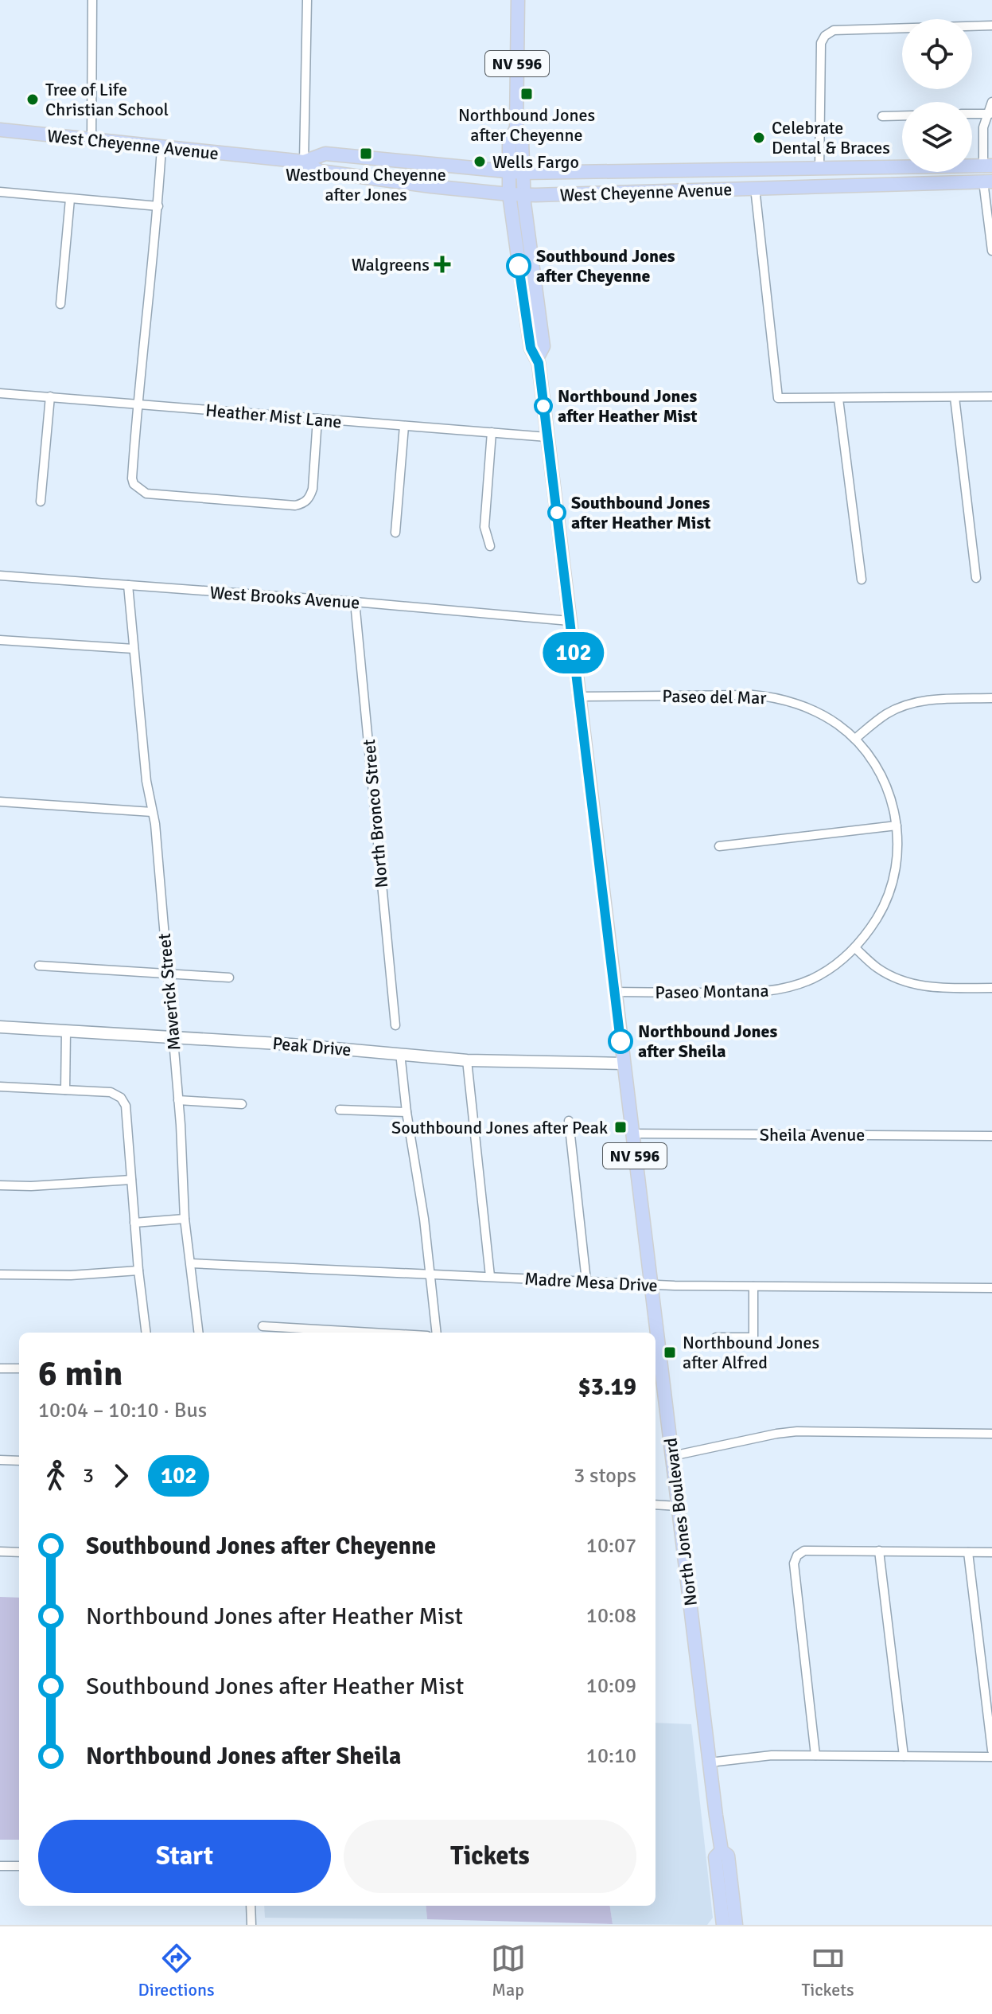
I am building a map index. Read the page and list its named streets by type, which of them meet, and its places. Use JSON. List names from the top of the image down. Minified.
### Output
{"streets":{"main road":["NV 596","West Cheyenne Avenue","North Jones Boulevard"],"street":["Heather Mist Lane","West Brooks Avenue","Paseo del Mar","North Bronco Street","Paseo Montana","Maverick Street","Peak Drive","Sheila Avenue","Madre Mesa Drive"]},"crossings":[["West Cheyenne Avenue","North Jones Boulevard"],["Heather Mist Lane","North Jones Boulevard"],["West Brooks Avenue","North Bronco Street"],["West Brooks Avenue","Maverick Street"],["West Brooks Avenue","North Jones Boulevard"],["Paseo del Mar","Paseo Montana"],["Paseo del Mar","North Jones Boulevard"],["Paseo Montana","North Jones Boulevard"],["Maverick Street","Peak Drive"],["Maverick Street","Madre Mesa Drive"],["Peak Drive","North Jones Boulevard"],["Sheila Avenue","North Jones Boulevard"],["Madre Mesa Drive","North Jones Boulevard"]],"places":{"transit":["Northbound Jones after Cheyenne","Westbound Cheyenne after Jones","Southbound Jones after Peak","Northbound Jones after Alfred"],"other":["Tree of Life Christian School","Celebrate Dental & Braces","Wells Fargo","Southbound Jones after Cheyenne","Northbound Jones after Heather Mist","Southbound Jones after Heather Mist","Northbound Jones after Sheila"],"health":["Walgreens"]},"lines":["bus line 102"],"page":{"on_map":"102","heading":["6 min","10:04 – 10:10 · Bus","$3.19"],"legs":["3","102","3 stops"],"list":[{"name":"Southbound Jones after Cheyenne","value":"10:07"},{"name":"Northbound Jones after Heather Mist","value":"10:08"},{"name":"Southbound Jones after Heather Mist","value":"10:09"},{"name":"Northbound Jones after Sheila","value":"10:10"}],"buttons":["Start","Tickets"],"tabs":["Directions","Map","Tickets"]}}
